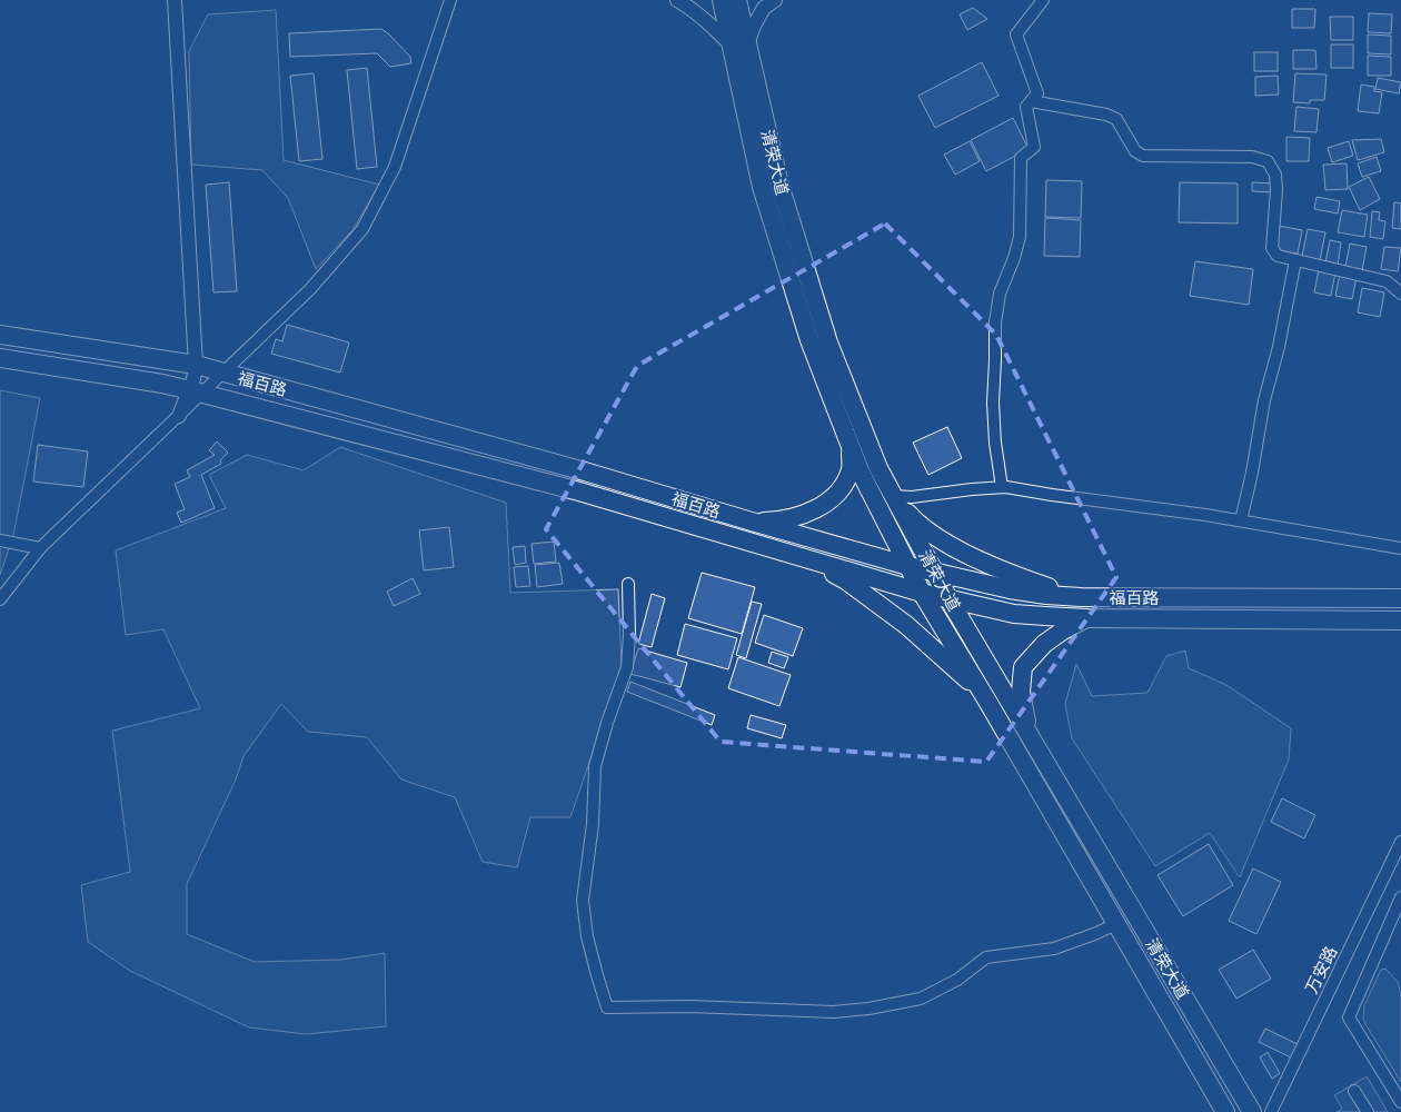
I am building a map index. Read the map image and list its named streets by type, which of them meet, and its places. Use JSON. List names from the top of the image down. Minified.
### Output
{"streets":{"main road":["清荣大道","福百路"],"street":["万安路"]},"crossings":[["清荣大道","福百路"]]}
